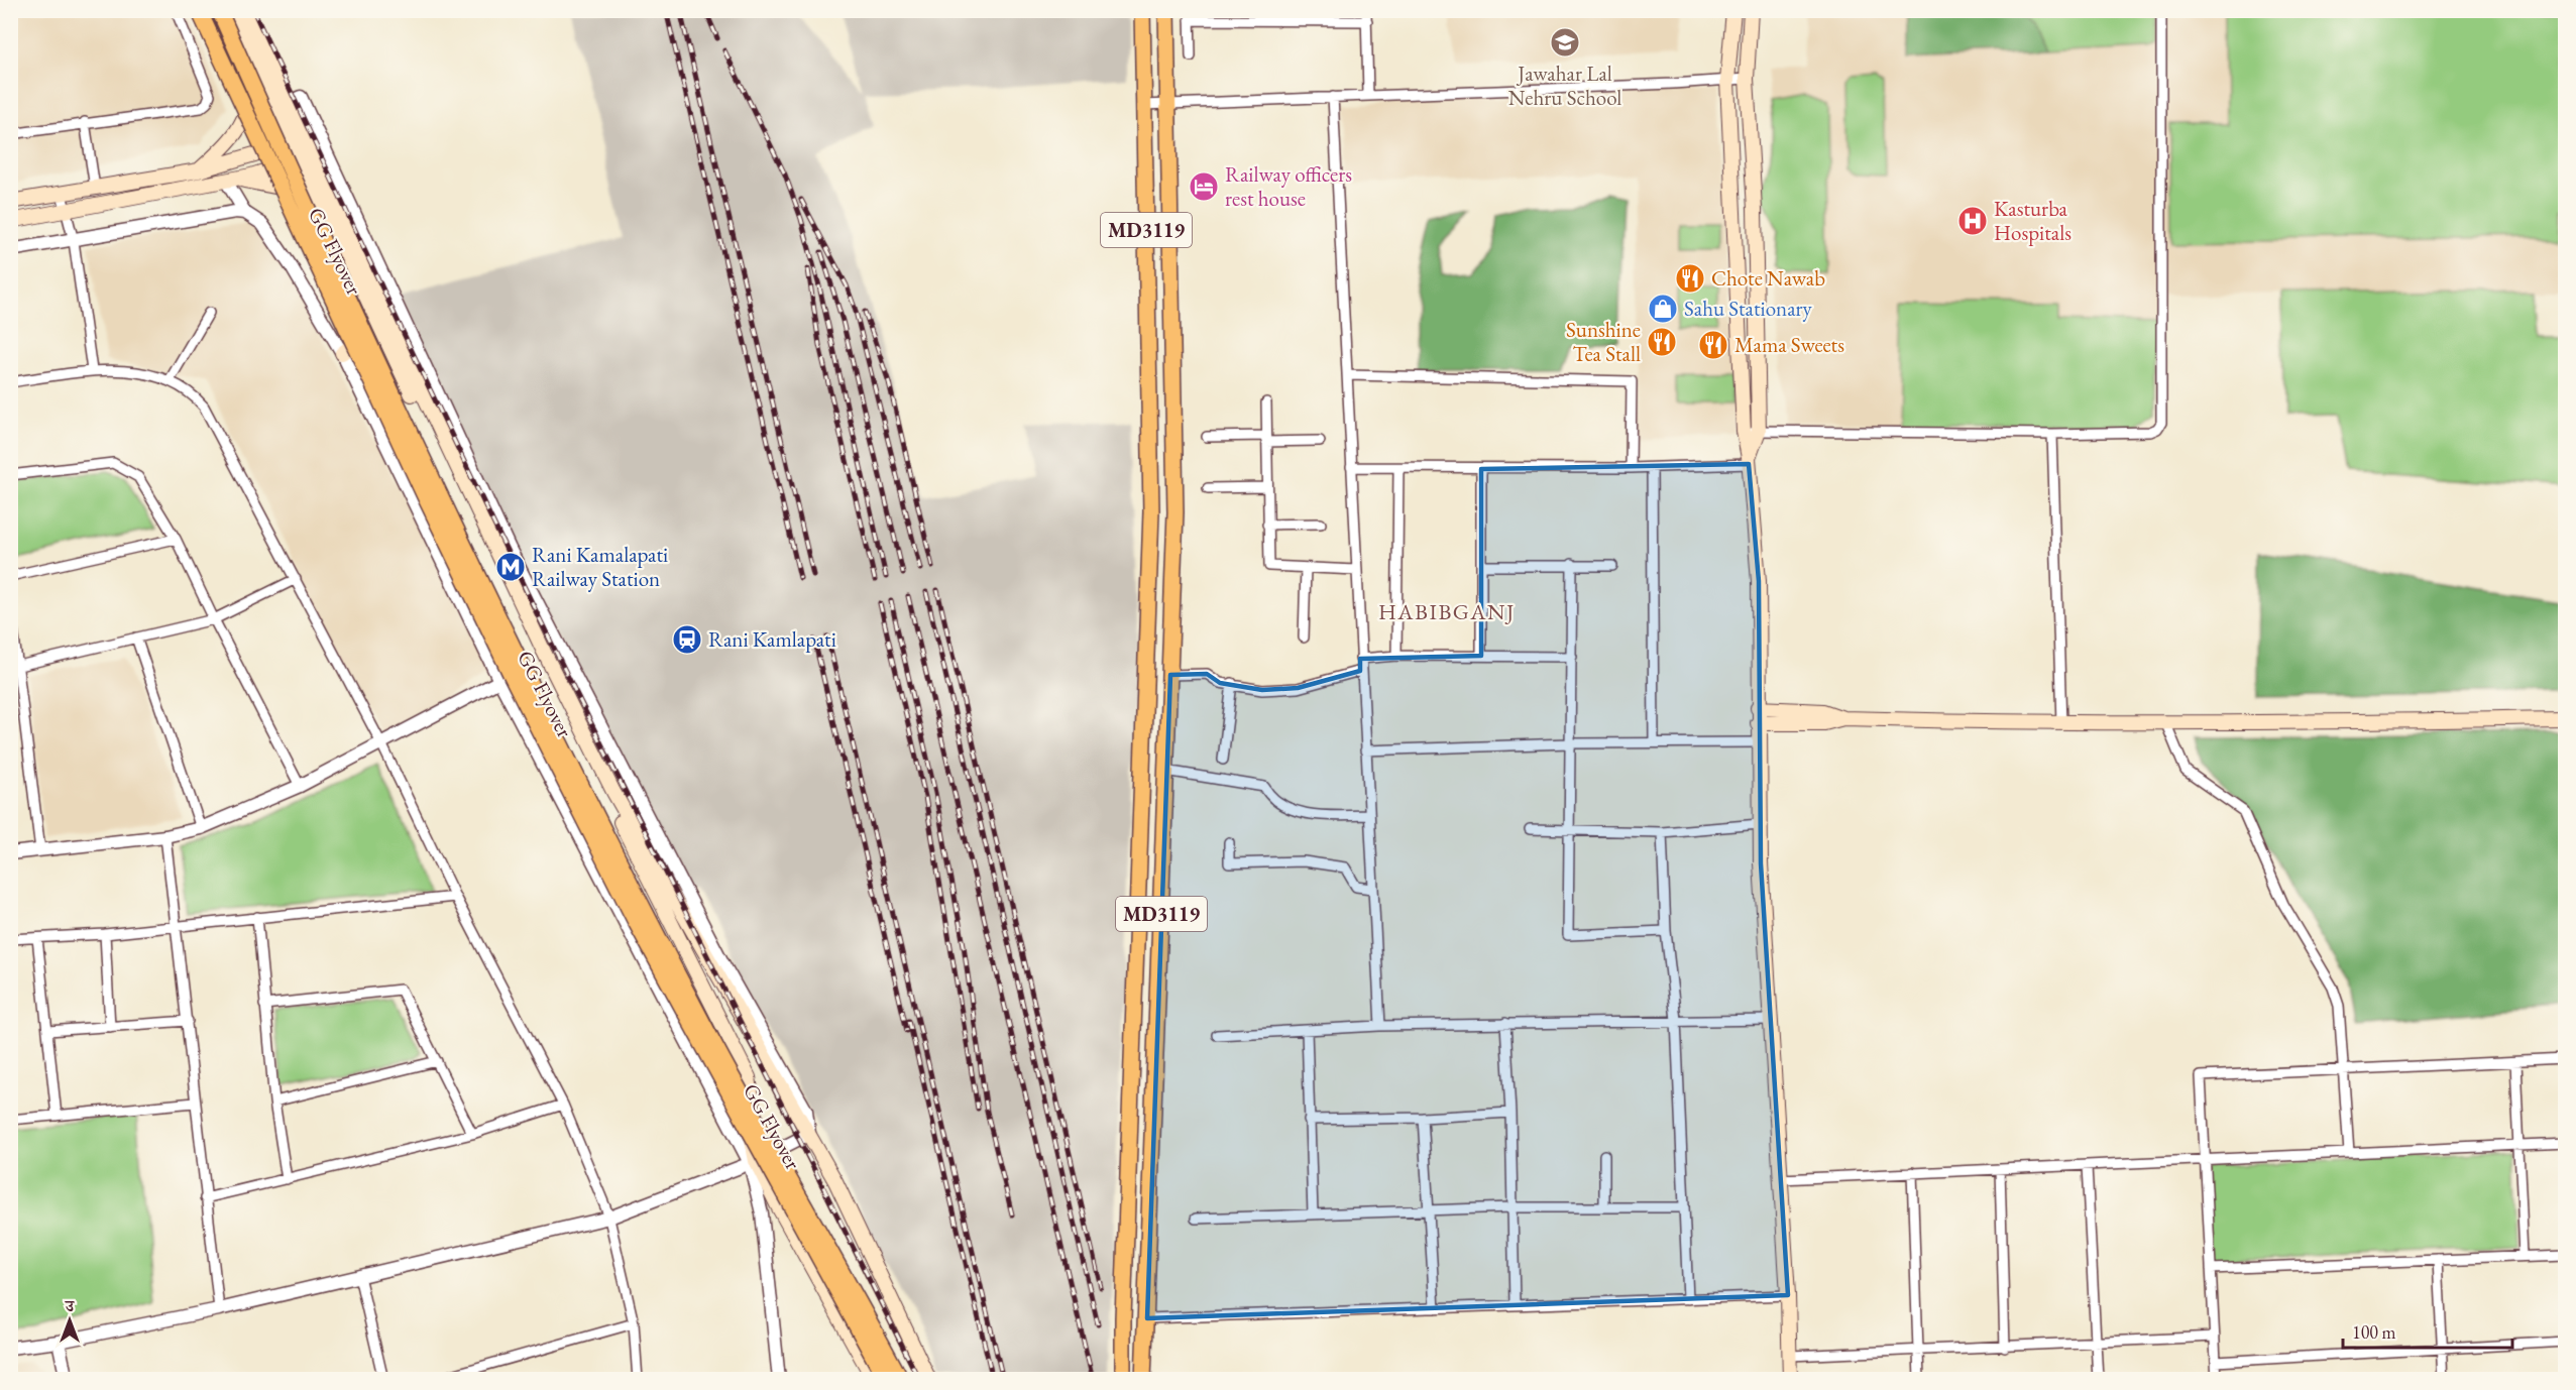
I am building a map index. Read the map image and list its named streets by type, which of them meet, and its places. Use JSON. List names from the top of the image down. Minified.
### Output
{"streets":{"main road":["MD3119","GG Flyover"]},"districts":["HABIBGANJ"],"places":{"school or university":["Jawahar Lal Nehru School"],"hotel":["Railway officers rest house"],"hospital":["Kasturba Hospitals"],"restaurant":["Chote Nawab","Sunshine Tea Stall","Mama Sweets"],"shop":["Sahu Stationary"],"metro station":["Rani Kamalapati Railway Station"],"station":["Rani Kamlapati"]},"scale_bar":"100 m","north":"top"}
